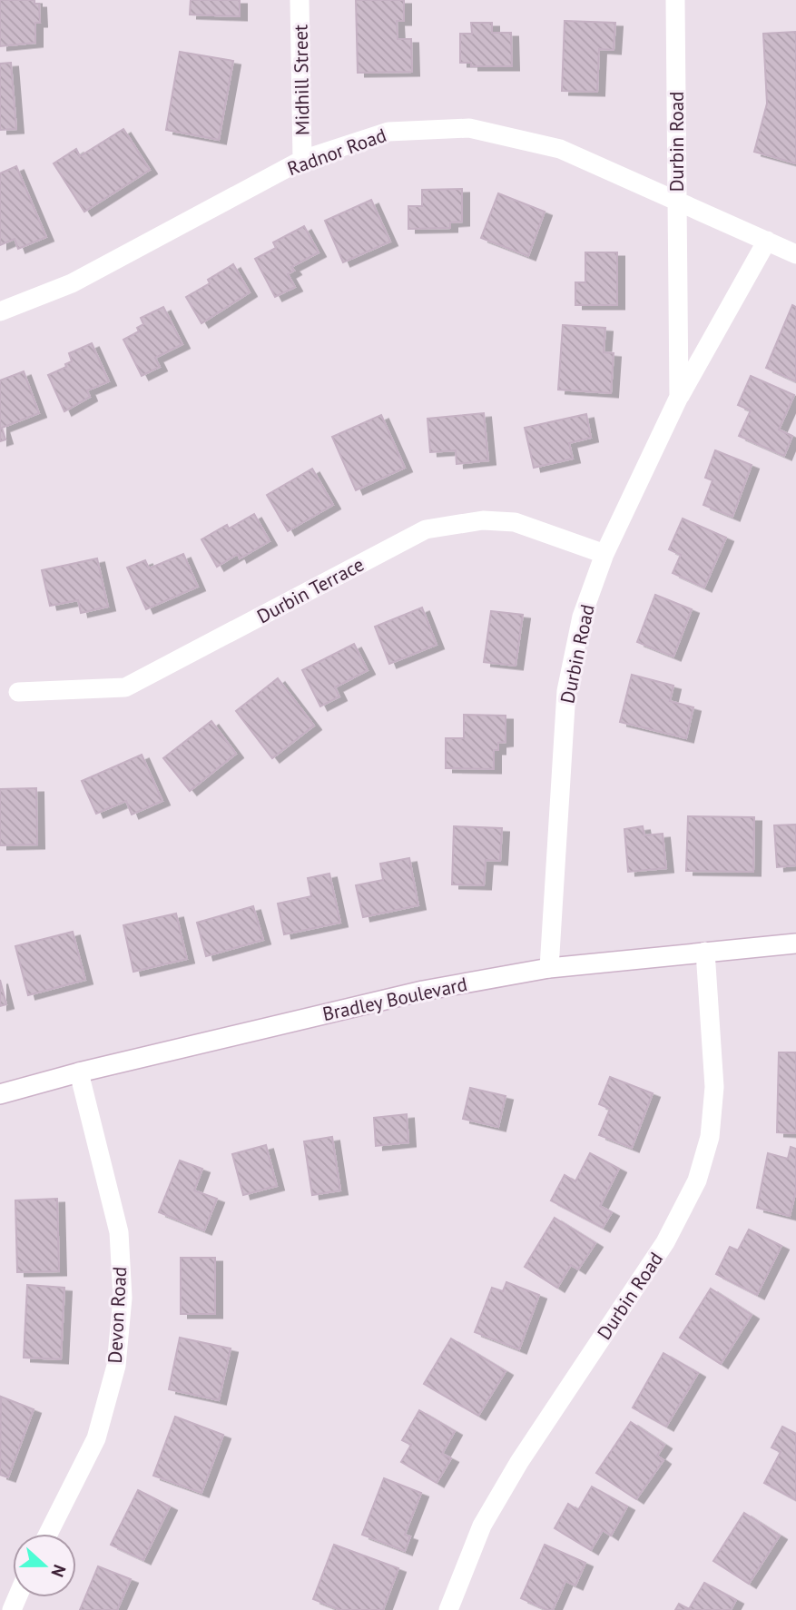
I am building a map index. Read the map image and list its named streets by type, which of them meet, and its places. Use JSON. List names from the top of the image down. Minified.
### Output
{"streets":{"street":["Midhill Street","Durbin Road","Radnor Road","Durbin Terrace","Bradley Boulevard","Devon Road"]},"crossings":[["Midhill Street","Radnor Road"],["Durbin Road","Radnor Road"],["Durbin Road","Durbin Terrace"],["Durbin Road","Bradley Boulevard"],["Bradley Boulevard","Devon Road"]],"north":"right"}
